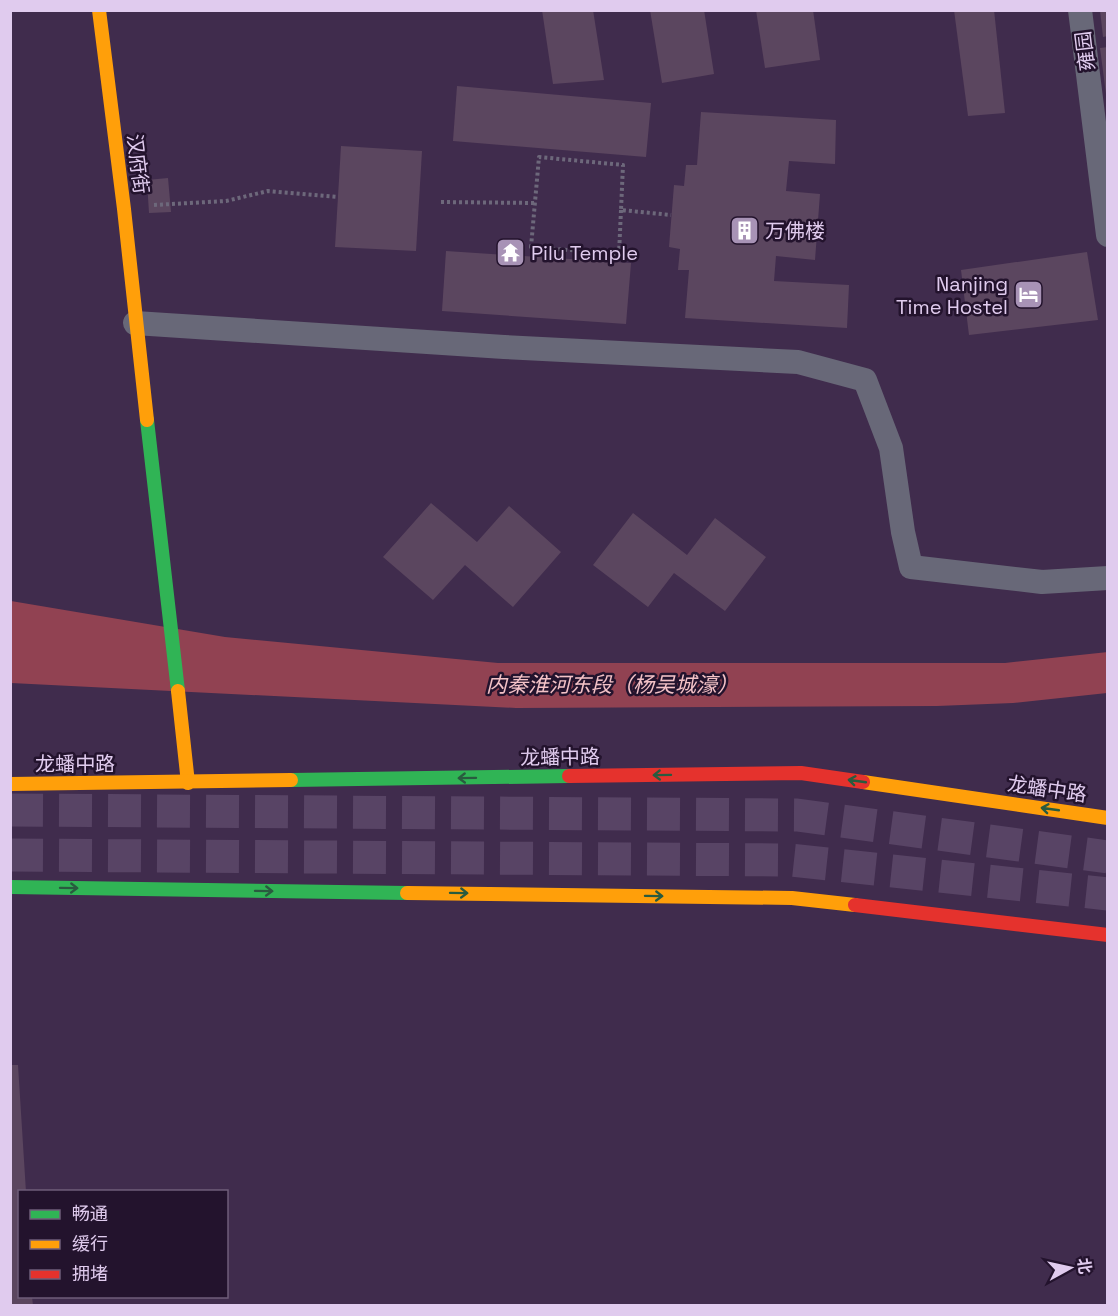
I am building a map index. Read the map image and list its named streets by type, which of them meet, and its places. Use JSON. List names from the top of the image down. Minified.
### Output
{"streets":{"main road":["汉府街","龙蟠中路"],"street":["雍园"]},"crossings":[["汉府街","龙蟠中路"]],"water":["内秦淮河东段（杨吴城濠）"],"places":{"building":["万佛楼"],"temple":["Pilu Temple"],"hotel":["Nanjing Time Hostel"]},"legend":["畅通","缓行","拥堵"],"north":"right"}
